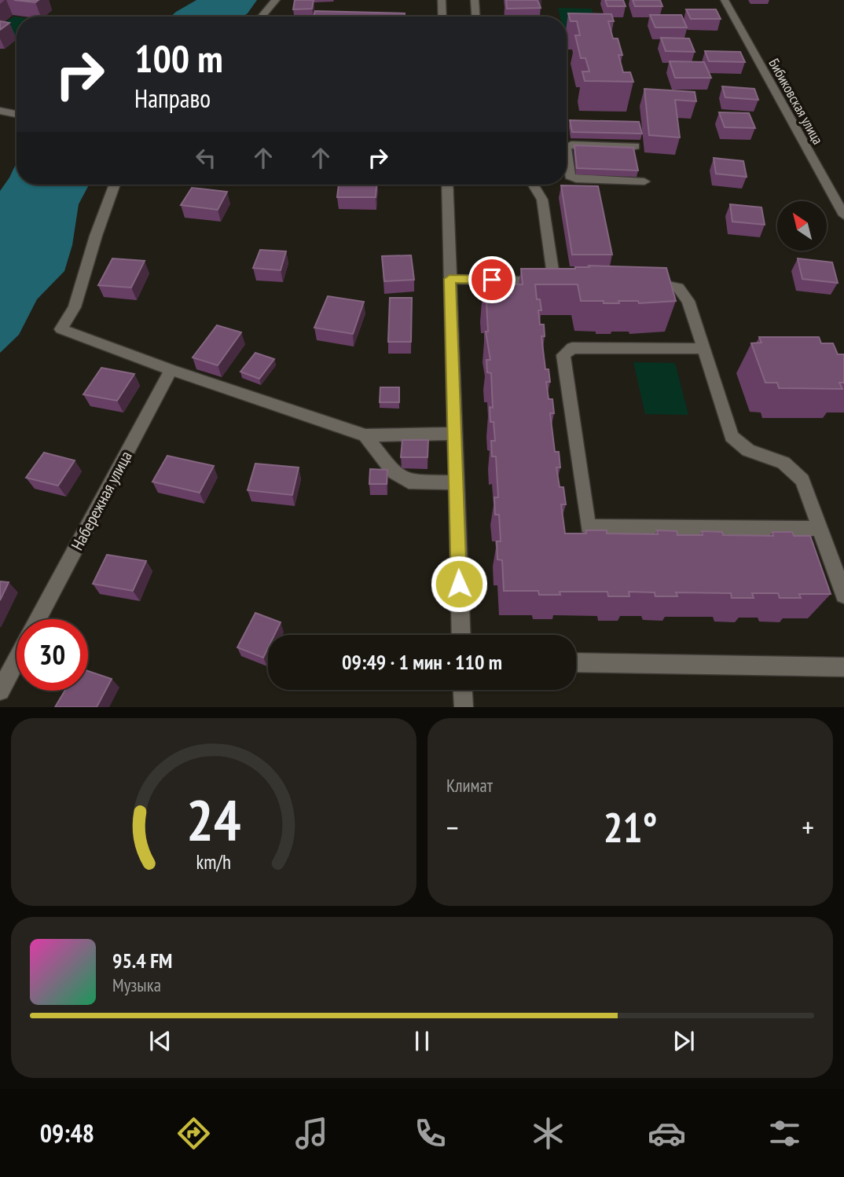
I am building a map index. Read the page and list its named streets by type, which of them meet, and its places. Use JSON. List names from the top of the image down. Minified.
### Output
{"streets":{"street":["Бибиковская улица","Набережная улица"]},"north":"top left","page":{"turn":["100 m","Направо"],"limit":"30","trip":"09:49 · 1 мин · 110 m","tile":"Климат","heat":["−","21°","+"],"song":["95.4 FM","Музыка"],"tabs":"09:48","gauge":["24","km/h"]}}
